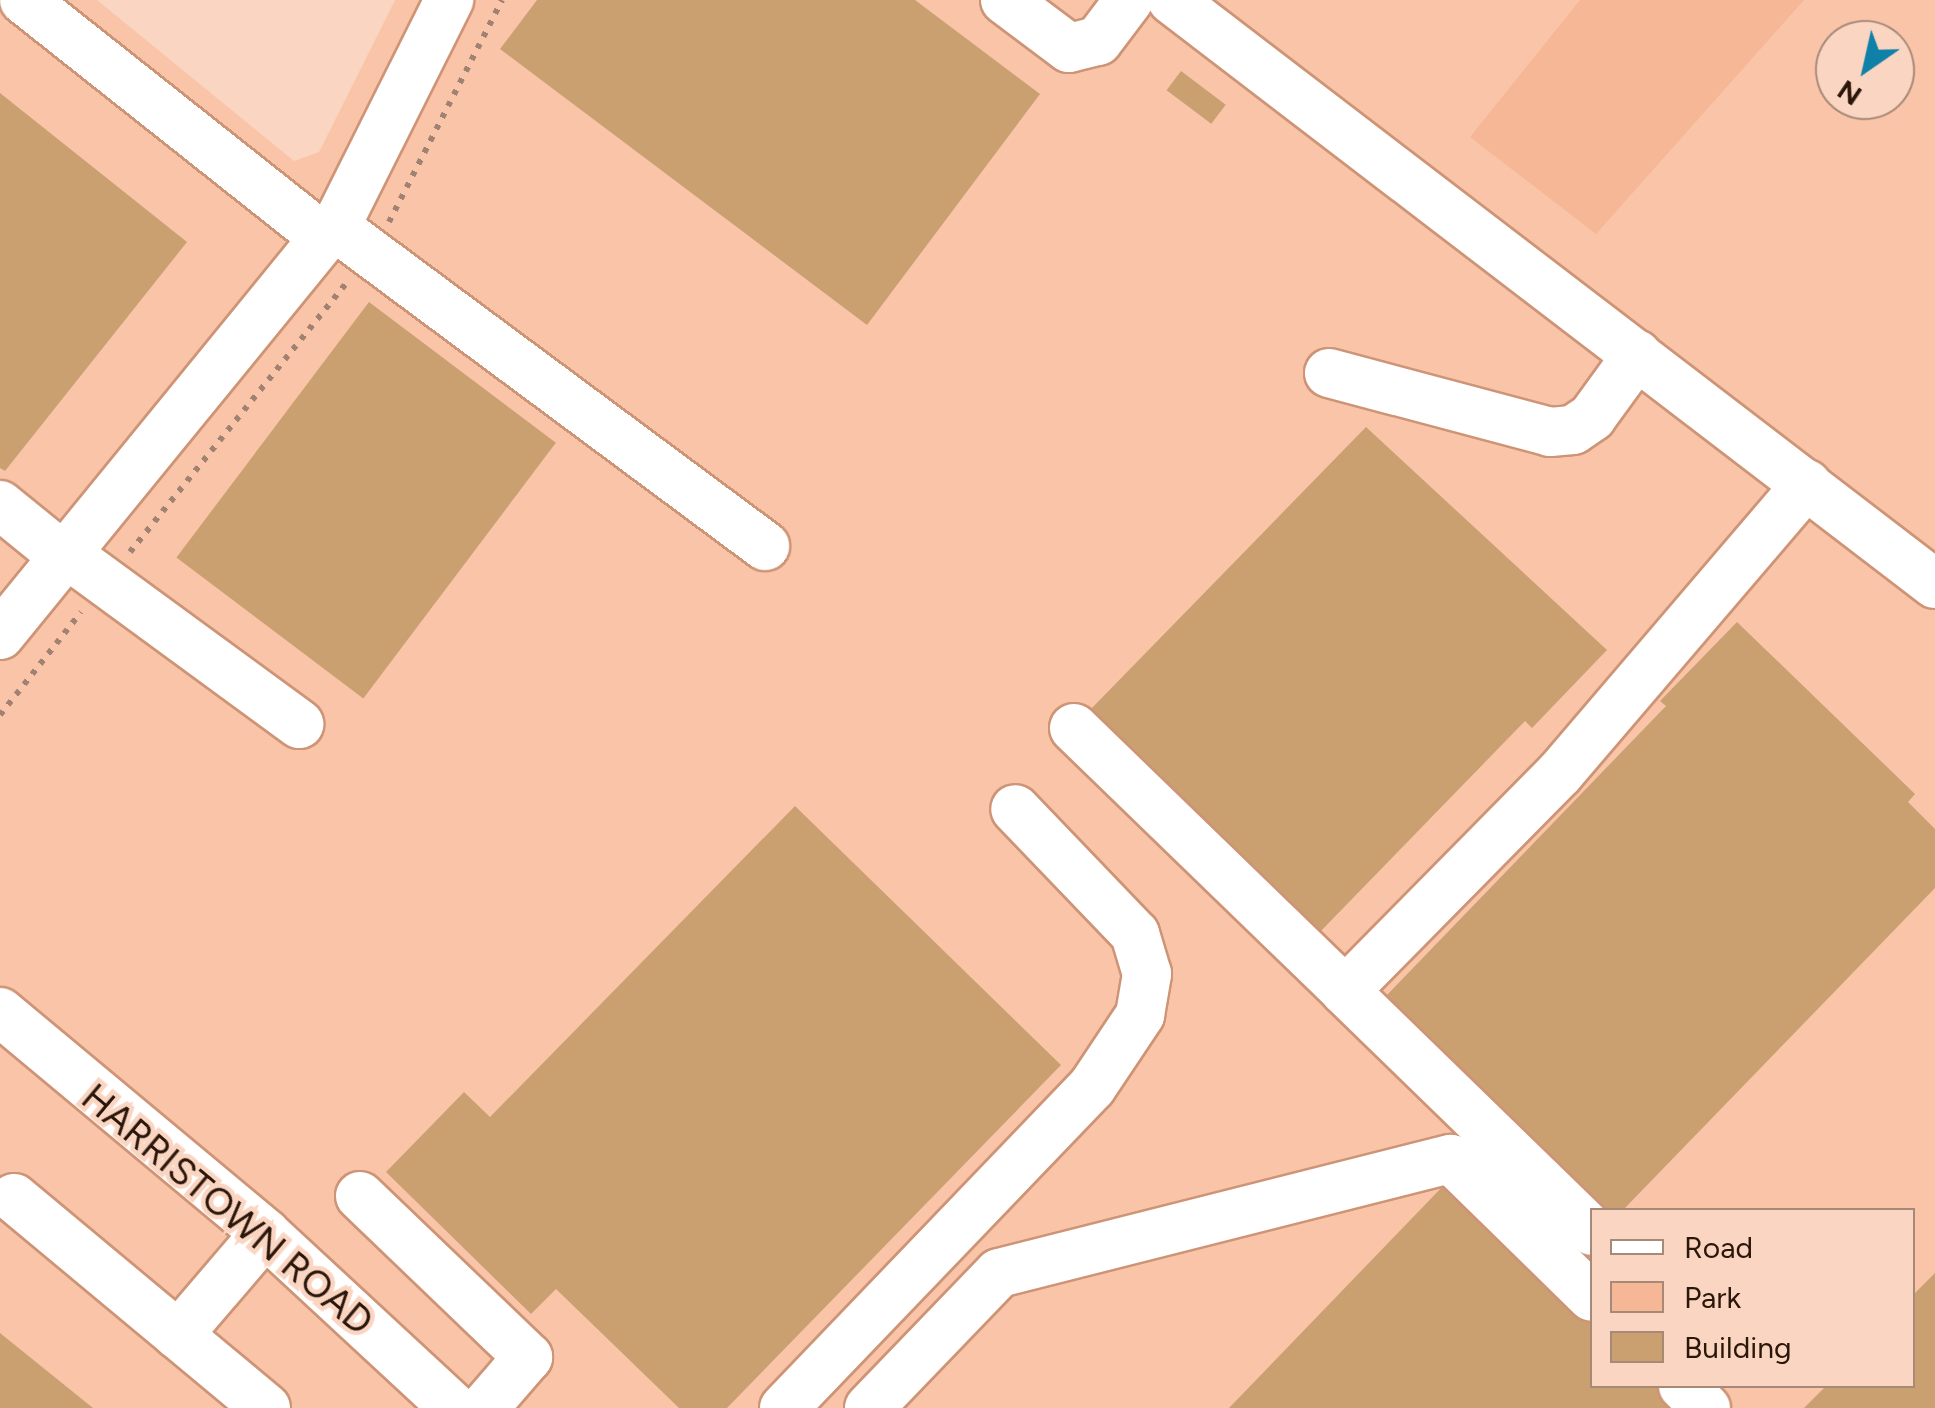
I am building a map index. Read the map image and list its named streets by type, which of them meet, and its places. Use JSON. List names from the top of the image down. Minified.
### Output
{"streets":{"street":["HARRISTOWN ROAD"]},"legend":["Road","Park","Building"],"north":"bottom left"}
